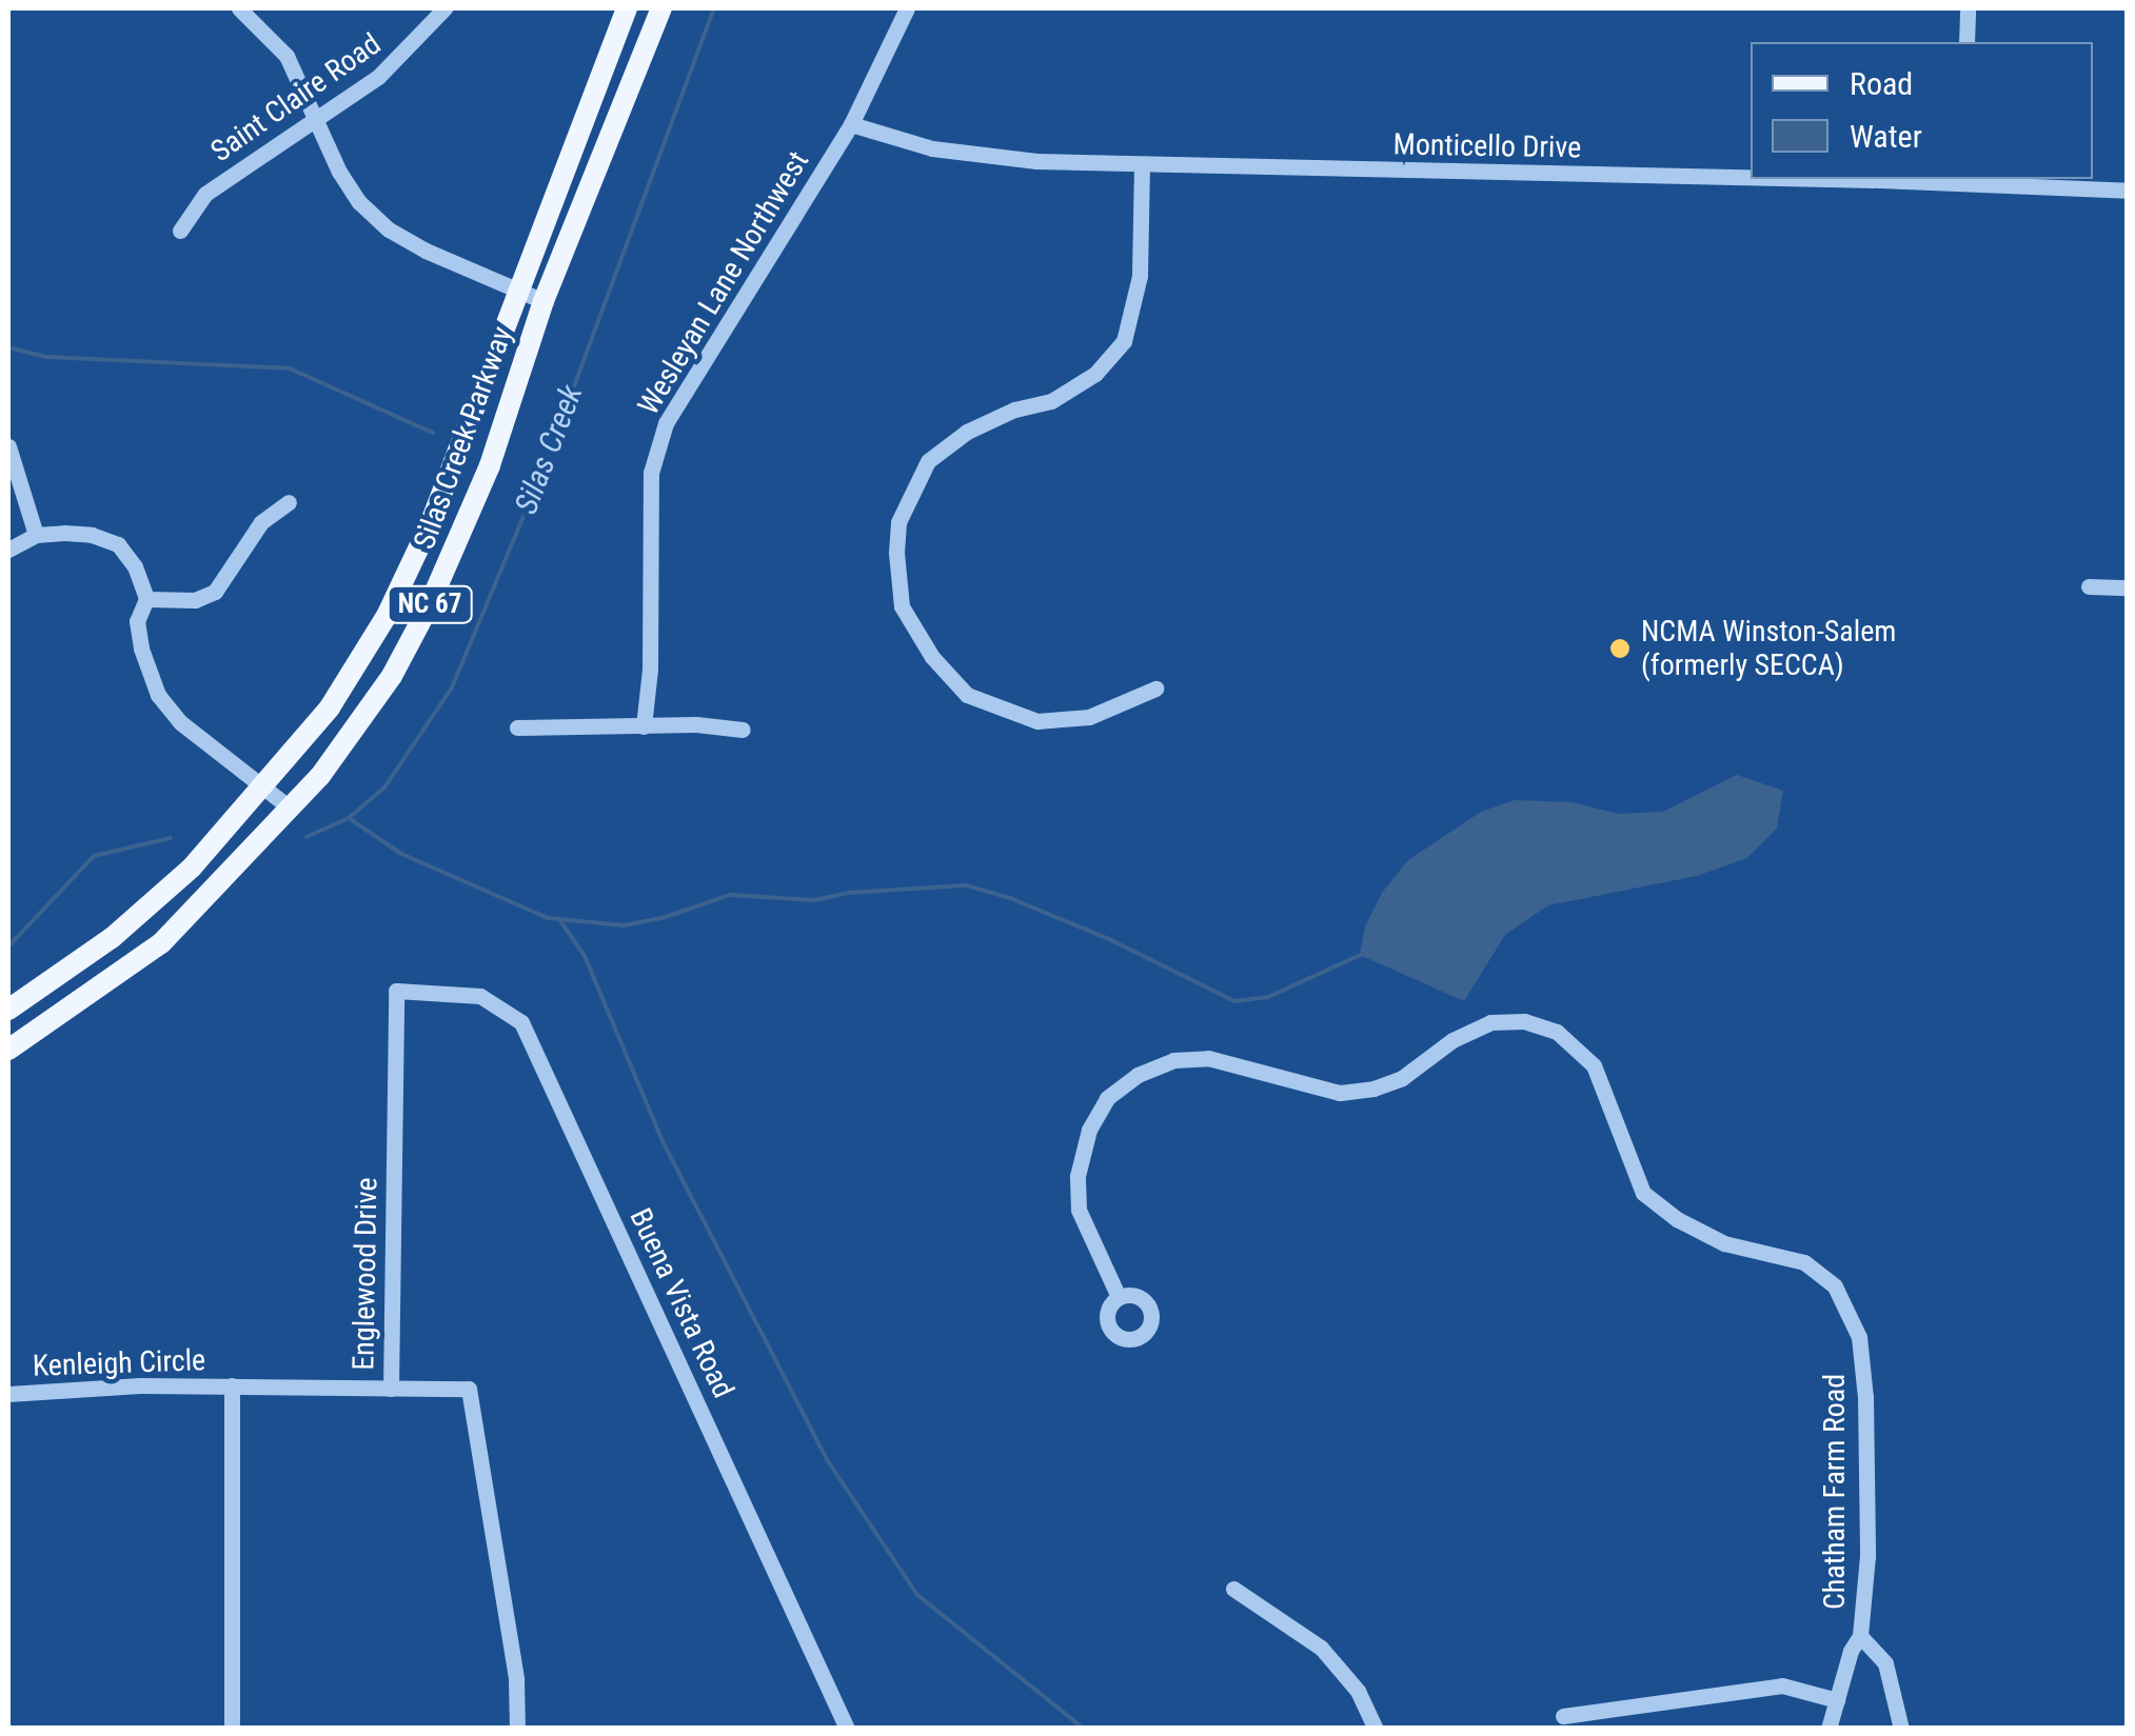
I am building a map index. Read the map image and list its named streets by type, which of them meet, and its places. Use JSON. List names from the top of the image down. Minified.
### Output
{"streets":{"main road":["Silas Creek Parkway","NC 67"],"street":["Saint Claire Road","Monticello Drive","Wesleyan Lane Northwest","Englewood Drive","Buena Vista Road","Kenleigh Circle","Chatham Farm Road"]},"crossings":[["Monticello Drive","Wesleyan Lane Northwest"],["Englewood Drive","Buena Vista Road"],["Englewood Drive","Kenleigh Circle"]],"water":["Silas Creek"],"places":["NCMA Winston-Salem (formerly SECCA)"],"legend":["Road","Water"]}
